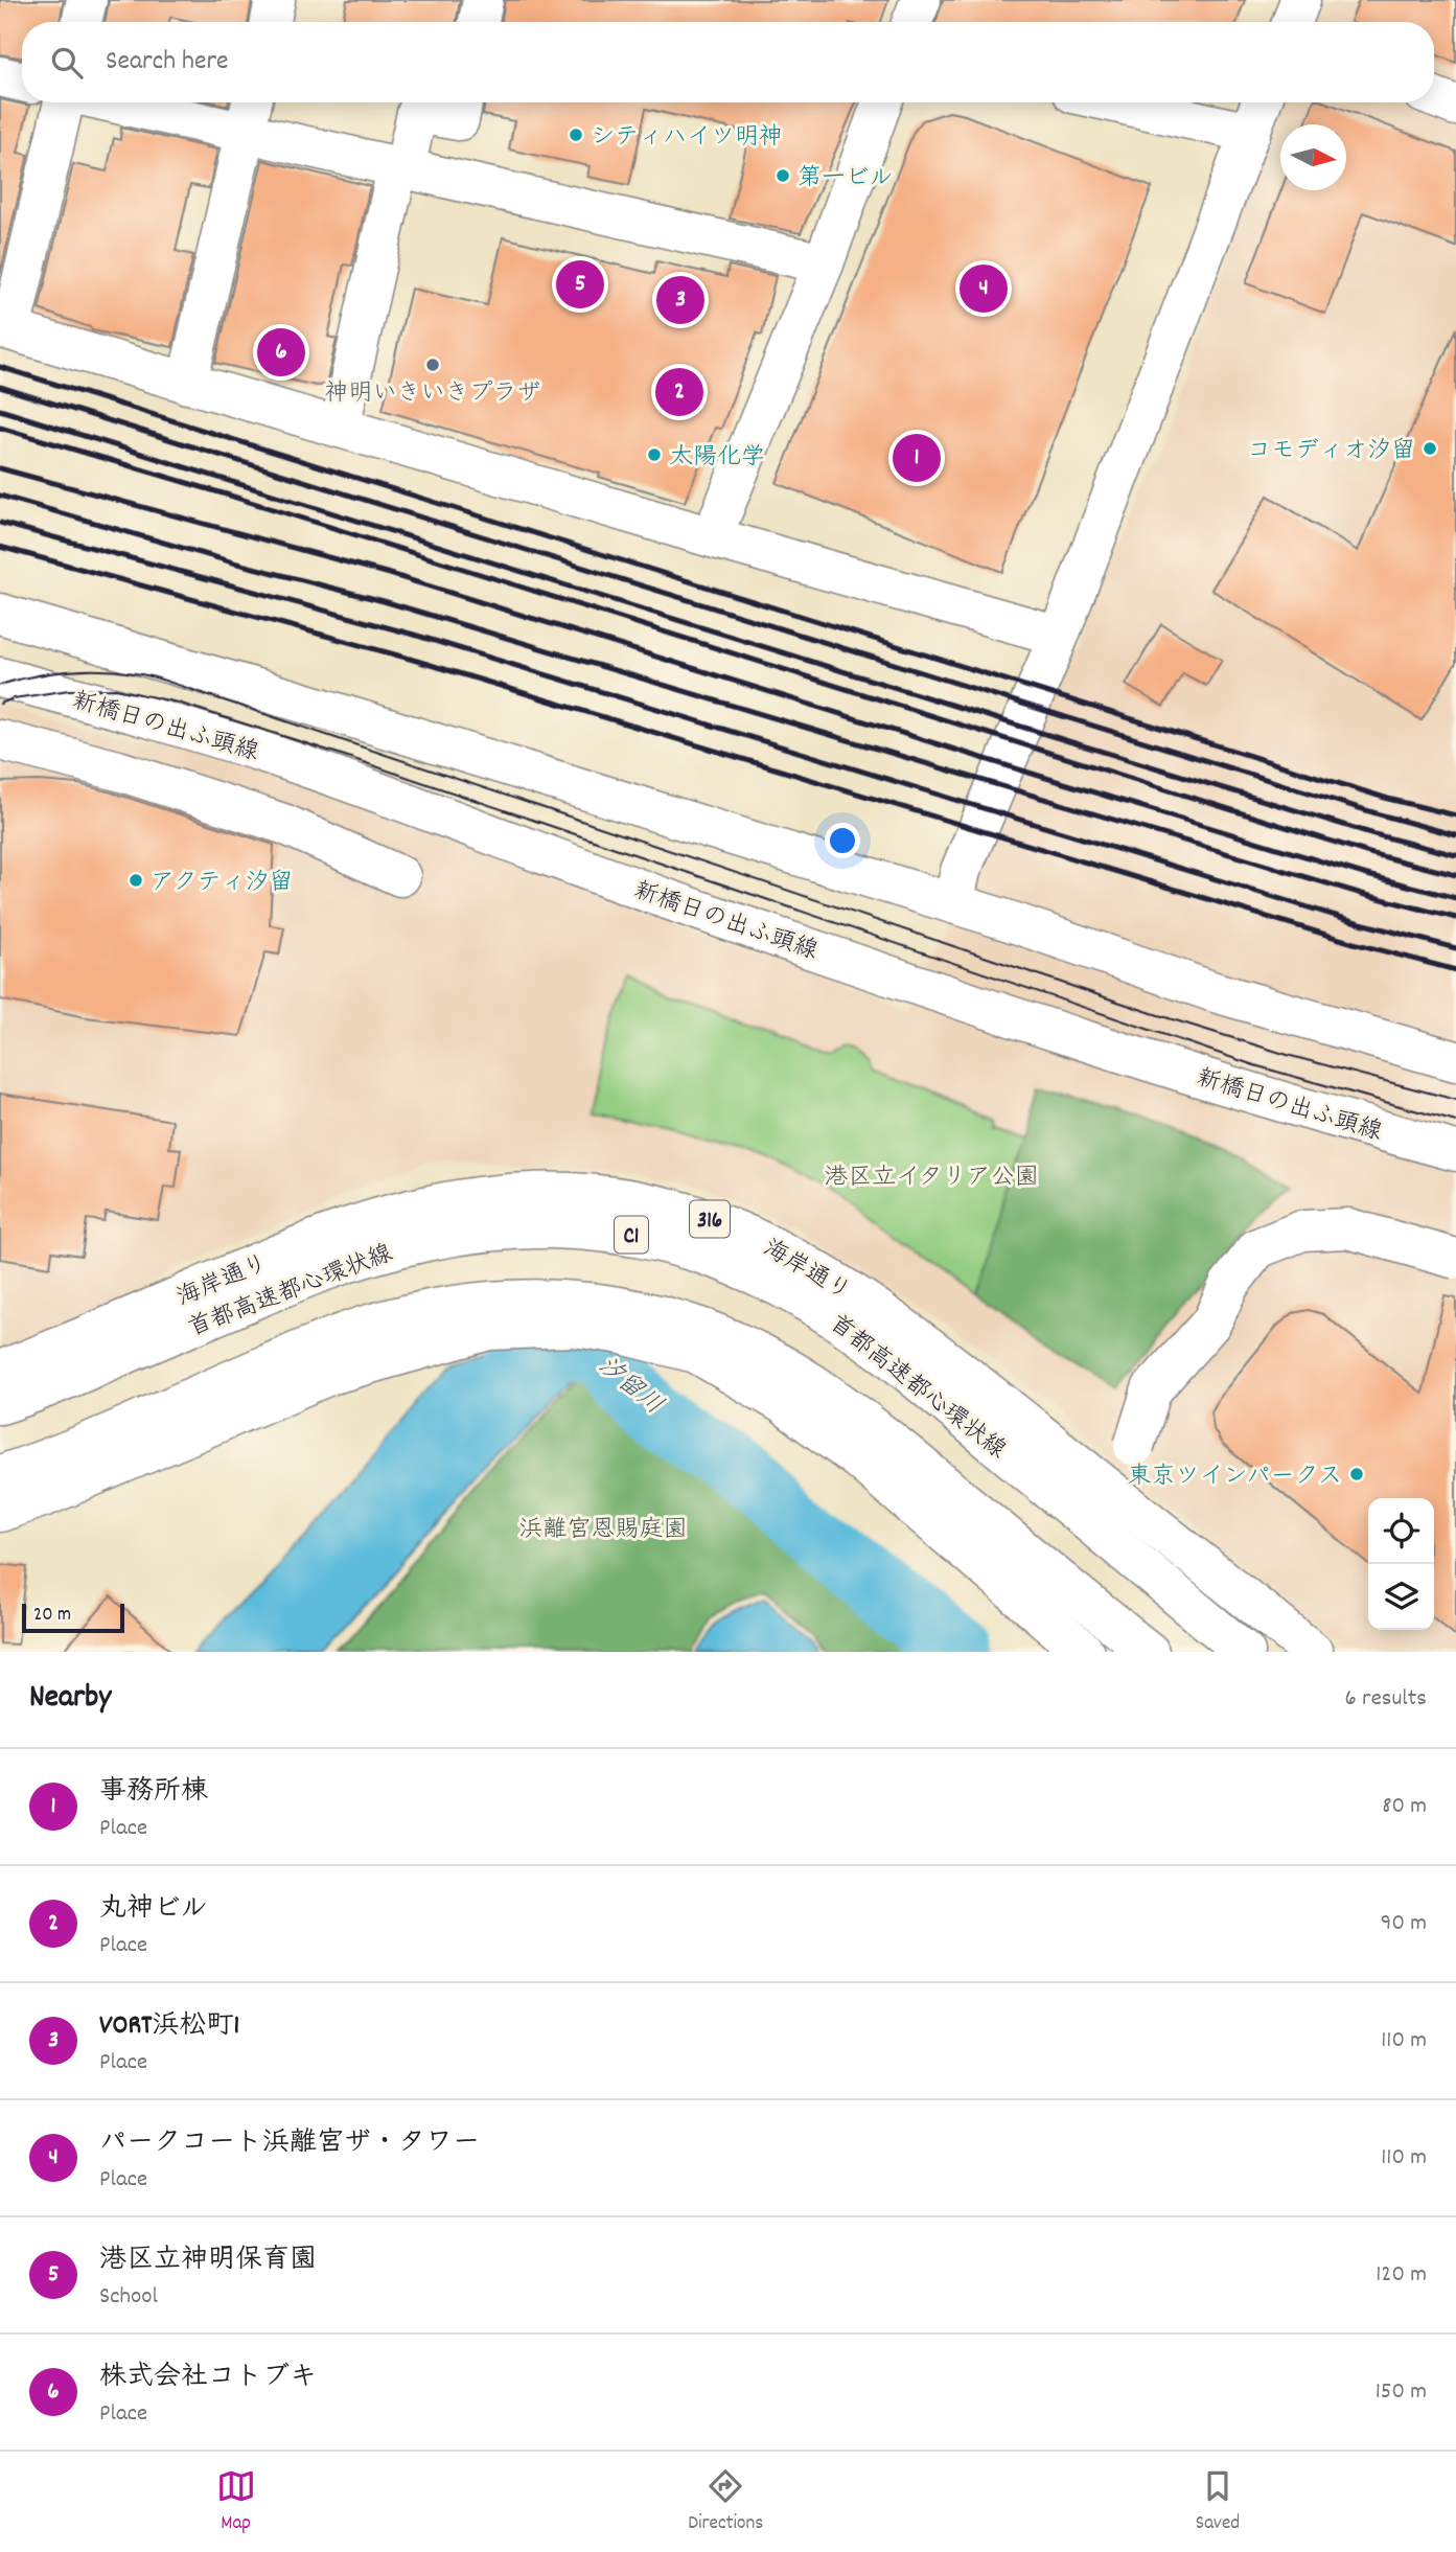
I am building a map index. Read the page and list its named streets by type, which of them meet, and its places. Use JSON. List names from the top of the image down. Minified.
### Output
{"streets":{"main road":["新橋日の出ふ頭線","316","C1","海岸通り","首都高速都心環状線"]},"crossings":[["C1","首都高速都心環状線"]],"water":["汐留川"],"parks":["港区立イタリア公園","浜離宮恩賜庭園"],"places":["シティハイツ明神","第一ビル","神明いきいきプラザ","コモディオ汐留","太陽化学","アクティ汐留","東京ツインパークス"],"scale_bar":"20 m","north":"right","page":{"search":"Search here","pins":["5","4","3","6","2","1"],"scale":"20 m","heading":["Nearby","6 results"],"list":[{"mark":"1","name":"事務所棟","note":"Place","value":"80 m"},{"mark":"2","name":"丸神ビル","note":"Place","value":"90 m"},{"mark":"3","name":"VORT浜松町1","note":"Place","value":"110 m"},{"mark":"4","name":"パークコート浜離宮ザ・タワー","note":"Place","value":"110 m"},{"mark":"5","name":"港区立神明保育園","note":"School","value":"120 m"},{"mark":"6","name":"株式会社コトブキ","note":"Place","value":"150 m"}],"nav":["Map","Directions","Saved"]}}
